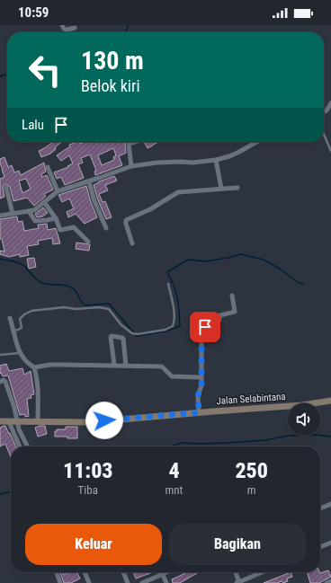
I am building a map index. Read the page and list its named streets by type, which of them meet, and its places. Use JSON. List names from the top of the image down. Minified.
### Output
{"streets":{"street":["Jalan Selabintana"]},"page":{"status":"10:59","turn":["130 m","Belok kiri"],"then":"Lalu","eta":["11:03","Tiba","4","mnt","250","m"],"buttons":["Keluar","Bagikan"]}}
